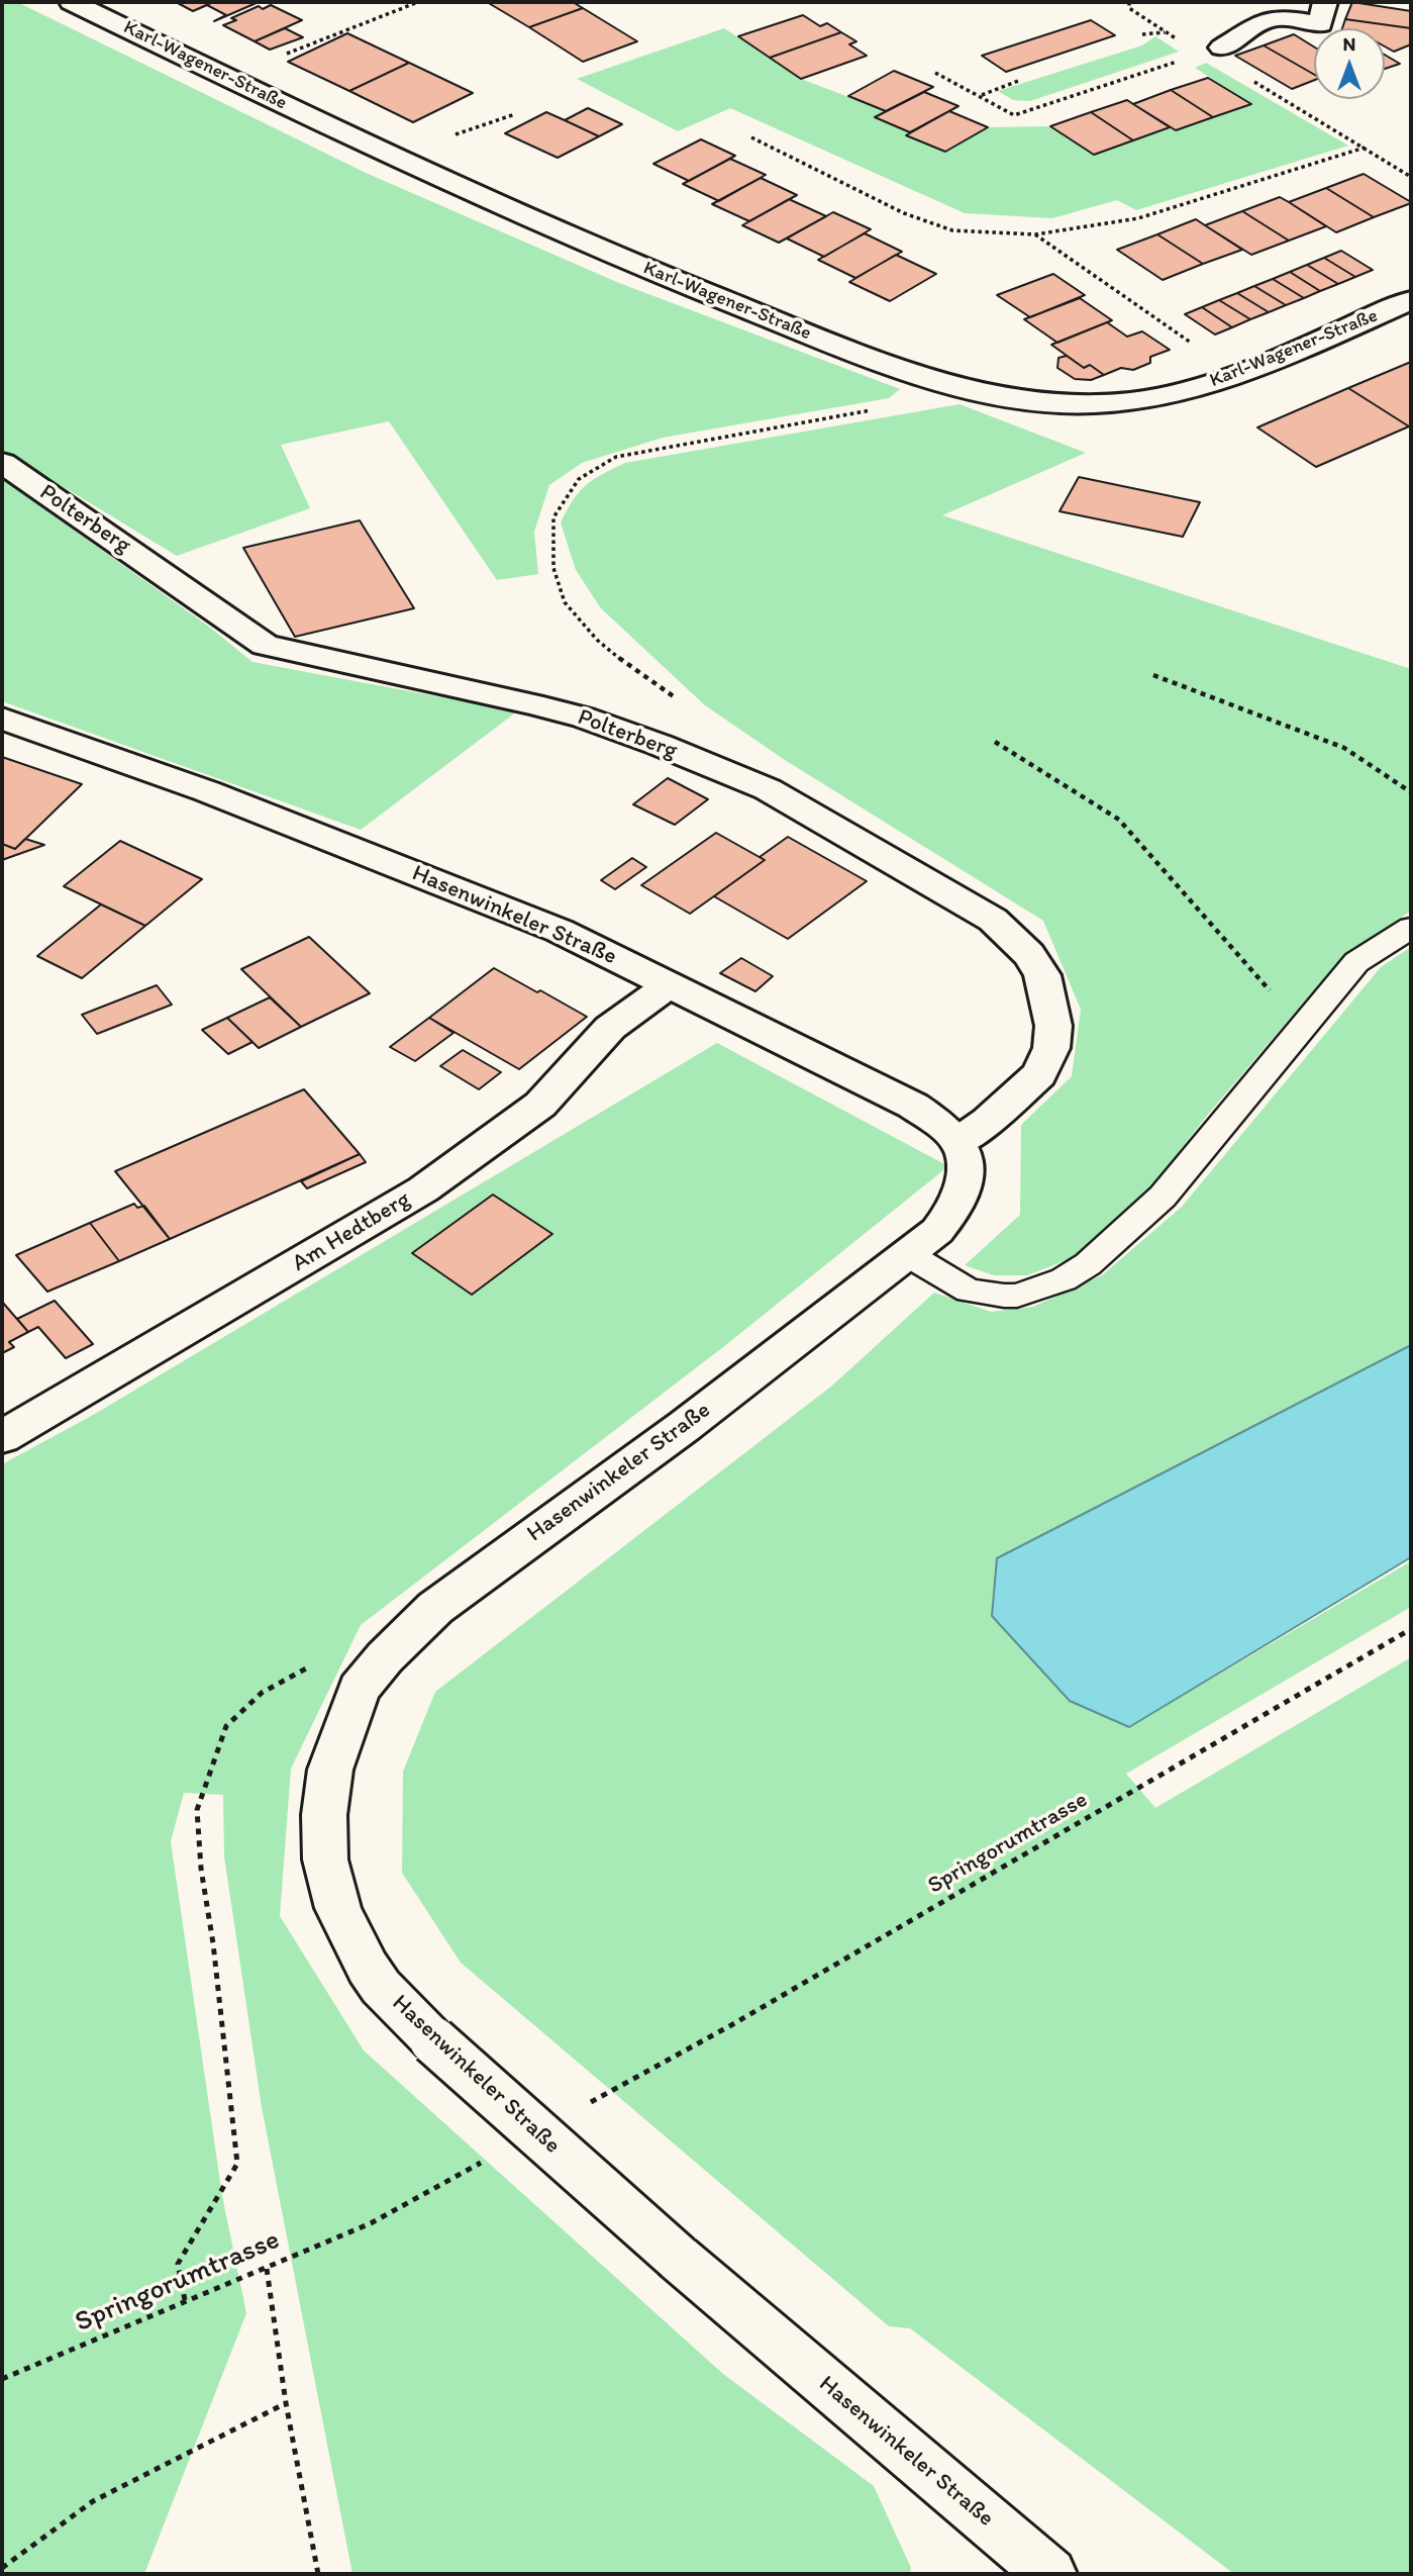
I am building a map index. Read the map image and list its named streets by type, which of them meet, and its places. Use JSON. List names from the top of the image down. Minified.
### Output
{"streets":{"street":["Karl-Wagener-Straße","Polterberg","Hasenwinkeler Straße","Am Hedtberg"],"path":["Springorumtrasse"]},"crossings":[["Polterberg","Hasenwinkeler Straße"],["Hasenwinkeler Straße","Am Hedtberg"]],"north":"top"}
